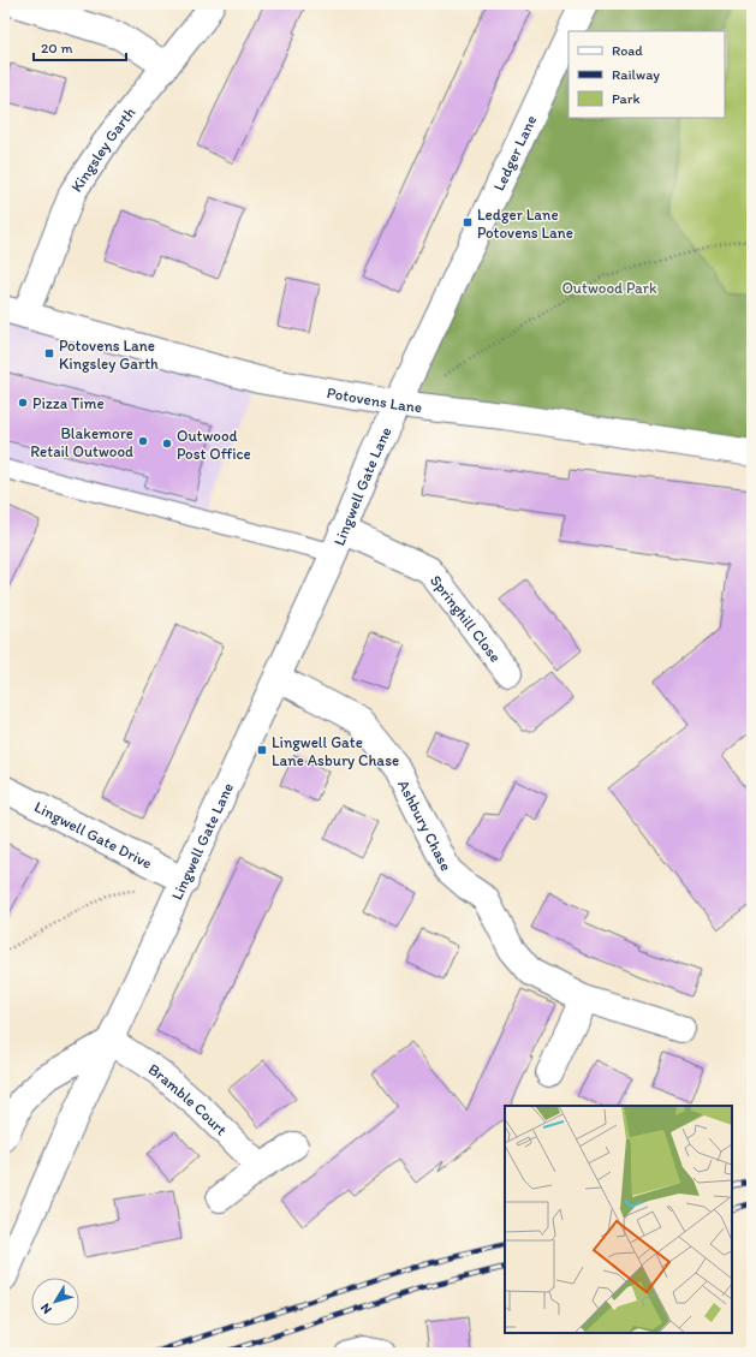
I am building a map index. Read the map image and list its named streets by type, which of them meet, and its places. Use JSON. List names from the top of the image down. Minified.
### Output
{"streets":{"street":["Kingsley Garth","Ledger Lane","Potovens Lane","Lingwell Gate Lane","Springhill Close","Ashbury Chase","Lingwell Gate Drive","Bramble Court"]},"crossings":[["Kingsley Garth","Potovens Lane"],["Ledger Lane","Potovens Lane"],["Ledger Lane","Lingwell Gate Lane"],["Potovens Lane","Lingwell Gate Lane"],["Lingwell Gate Lane","Springhill Close"],["Lingwell Gate Lane","Ashbury Chase"],["Lingwell Gate Lane","Lingwell Gate Drive"],["Lingwell Gate Lane","Bramble Court"]],"parks":["Outwood Park"],"places":{"transit":["Ledger Lane Potovens Lane","Potovens Lane Kingsley Garth","Lingwell Gate Lane Asbury Chase"],"other":["Pizza Time","Blakemore Retail Outwood","Outwood Post Office"]},"legend":["Road","Railway","Park"],"scale_bar":"20 m","north":"bottom left"}
